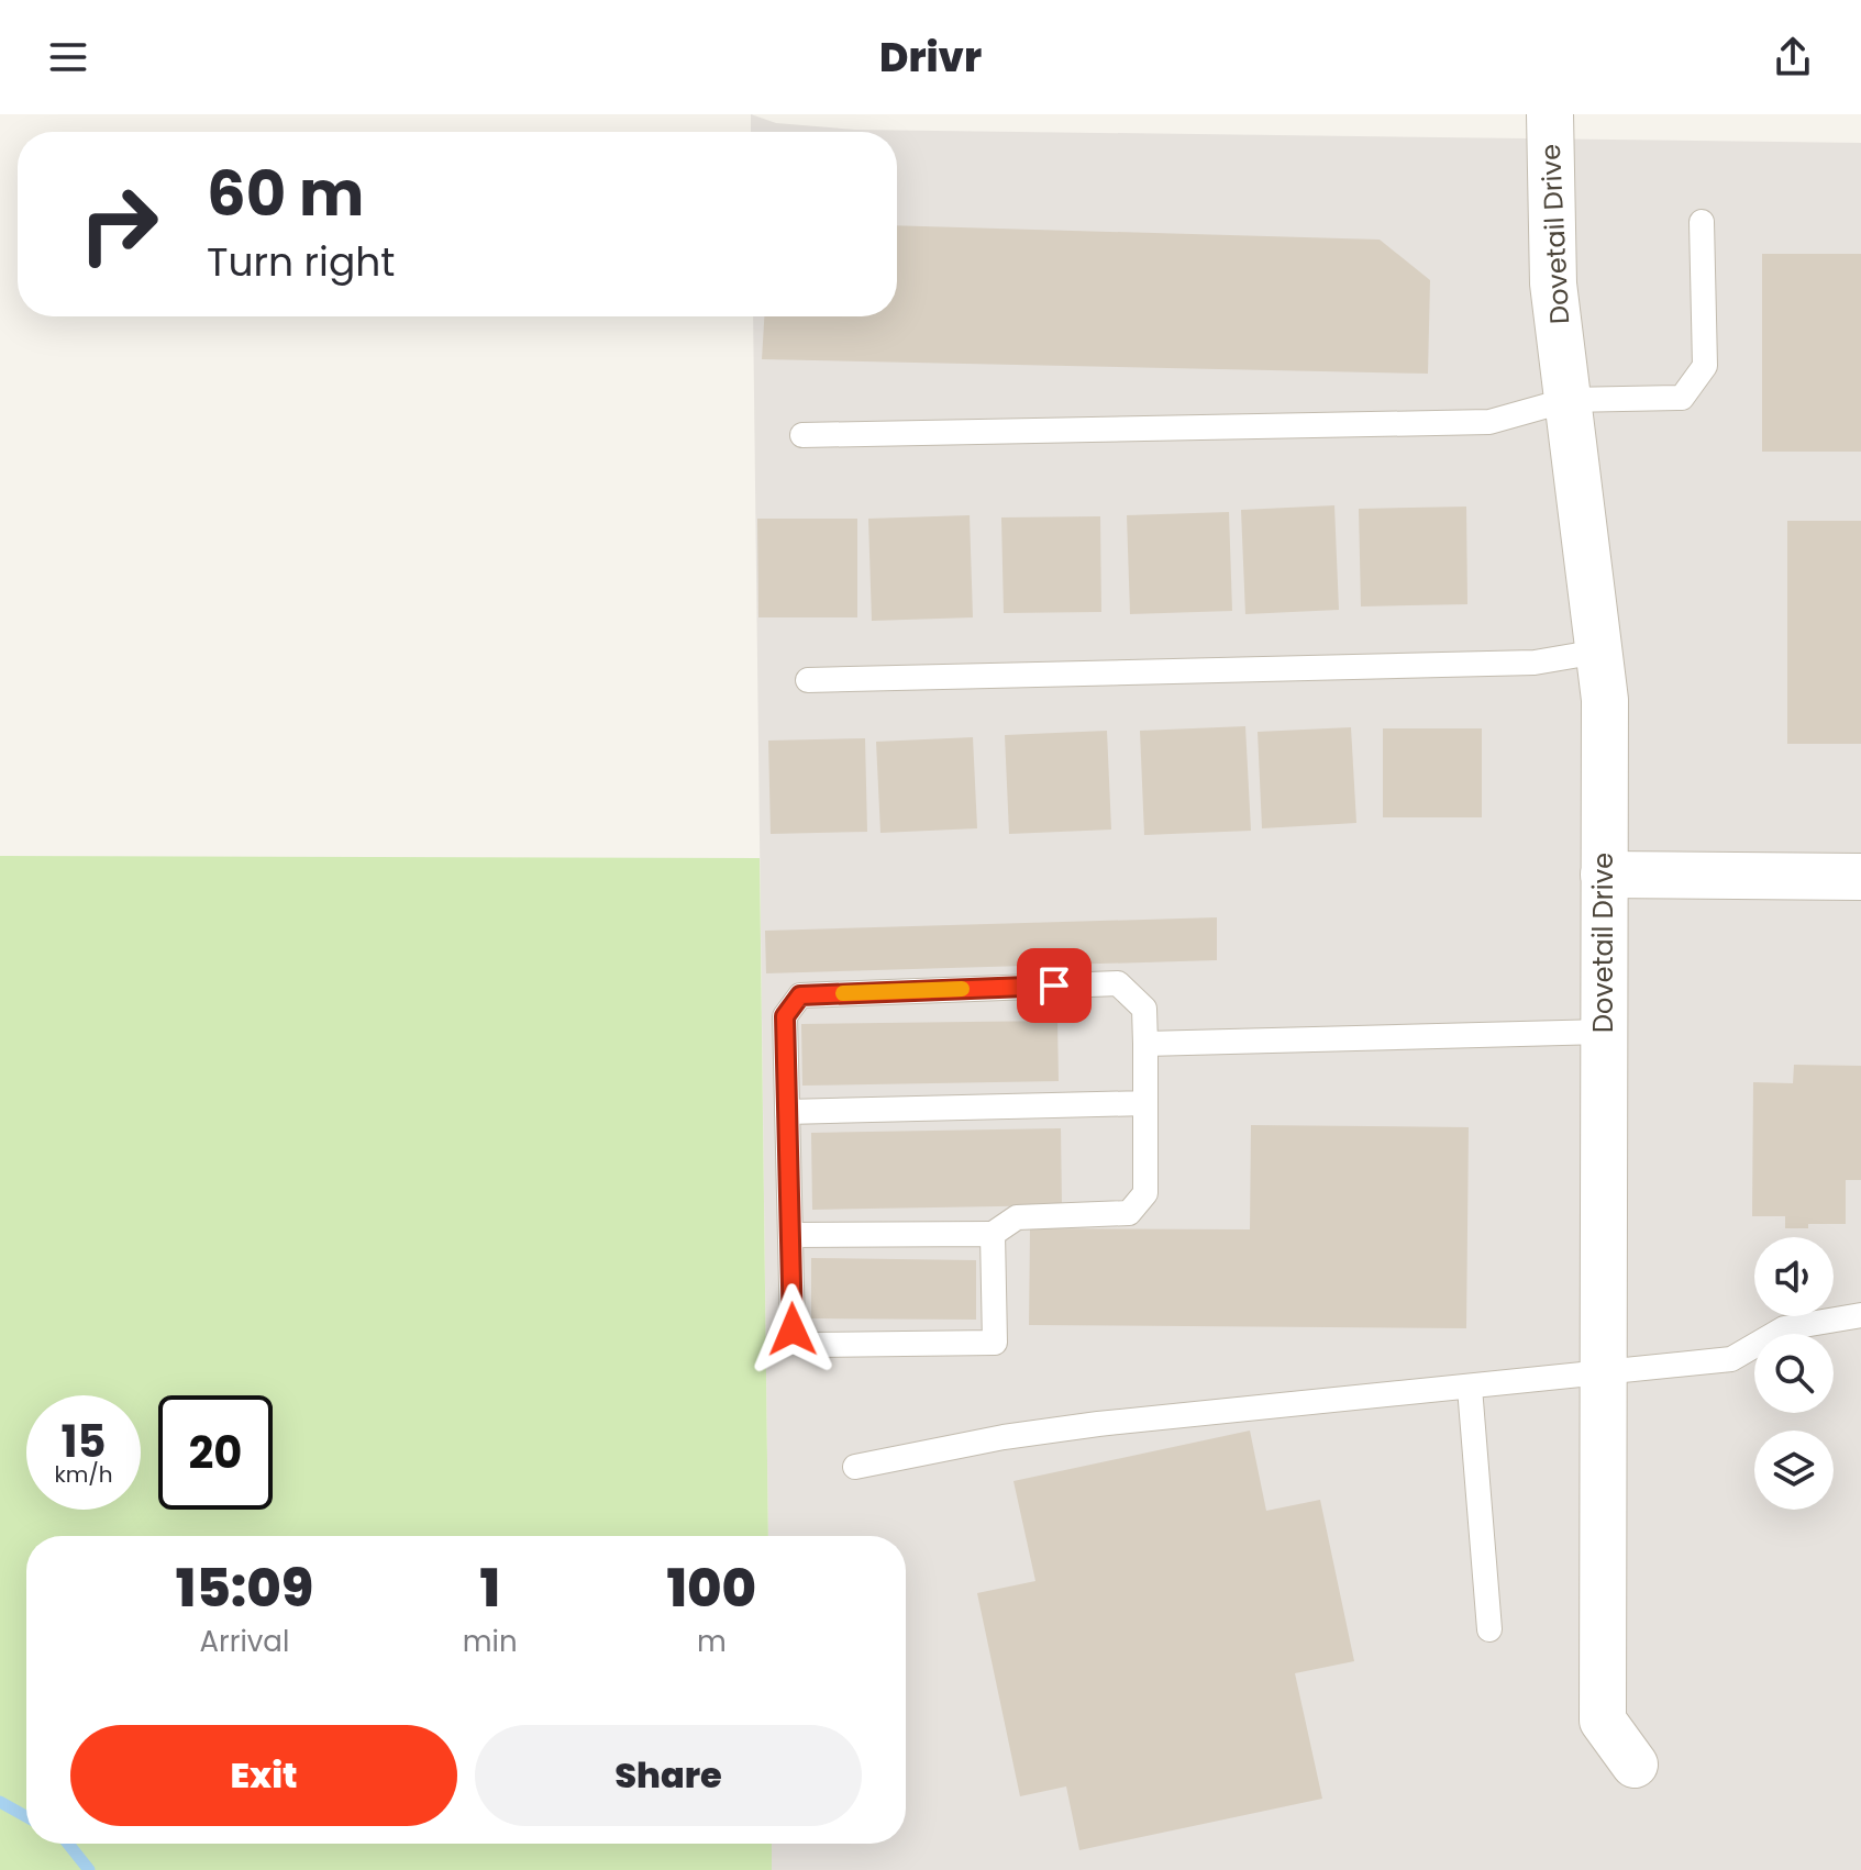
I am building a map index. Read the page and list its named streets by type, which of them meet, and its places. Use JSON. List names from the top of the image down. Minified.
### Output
{"streets":{"street":["Dovetail Drive"]},"page":{"header":"Drivr","turn":["60 m","Turn right"],"speed":"15 km/h","limit":"20","eta":["15:09","Arrival","1","min","100","m"],"buttons":["Exit","Share"]}}
